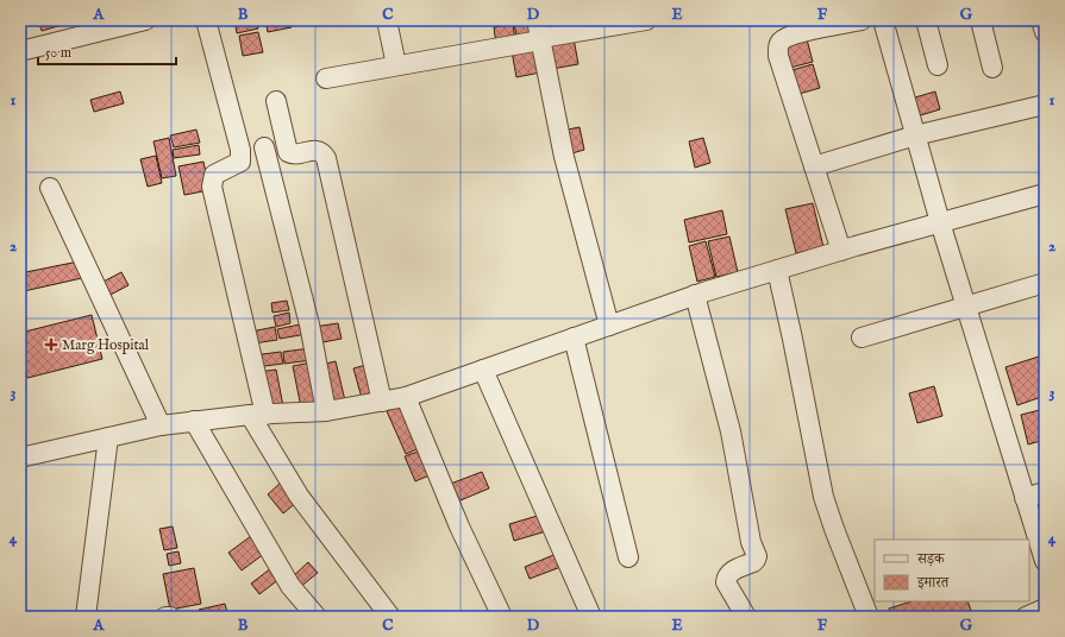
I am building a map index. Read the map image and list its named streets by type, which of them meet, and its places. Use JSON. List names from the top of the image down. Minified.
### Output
{"places":{"health":["Marg Hospital"]},"legend":["सड़क","इमारत"],"scale_bar":"50 m","grid":{"columns":["A","B","C","D","E","F","G"],"rows":["1","2","3","4"]}}
